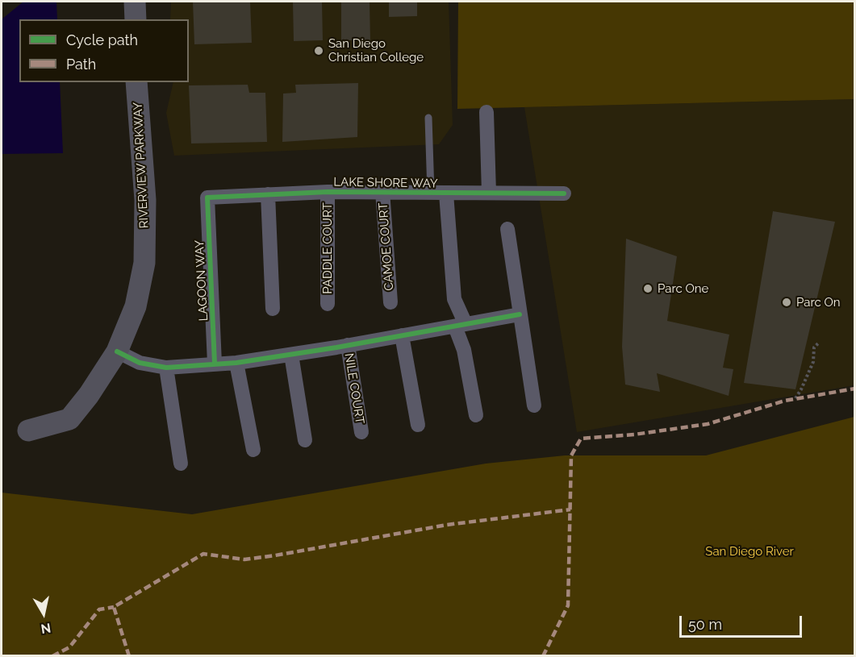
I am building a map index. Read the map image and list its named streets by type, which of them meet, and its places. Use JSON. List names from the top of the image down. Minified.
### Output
{"streets":{"street":["RIVERVIEW PARKWAY","LAKE SHORE WAY","CAMOE COURT","PADDLE COURT","LAGOON WAY","NILE COURT"]},"crossings":[["LAKE SHORE WAY","CAMOE COURT"],["LAKE SHORE WAY","PADDLE COURT"],["LAKE SHORE WAY","LAGOON WAY"]],"parks":["San Diego River"],"places":["San Diego Christian College","Parc One","Parc On"],"legend":["Cycle path","Path"],"scale_bar":"50 m","north":"bottom"}
